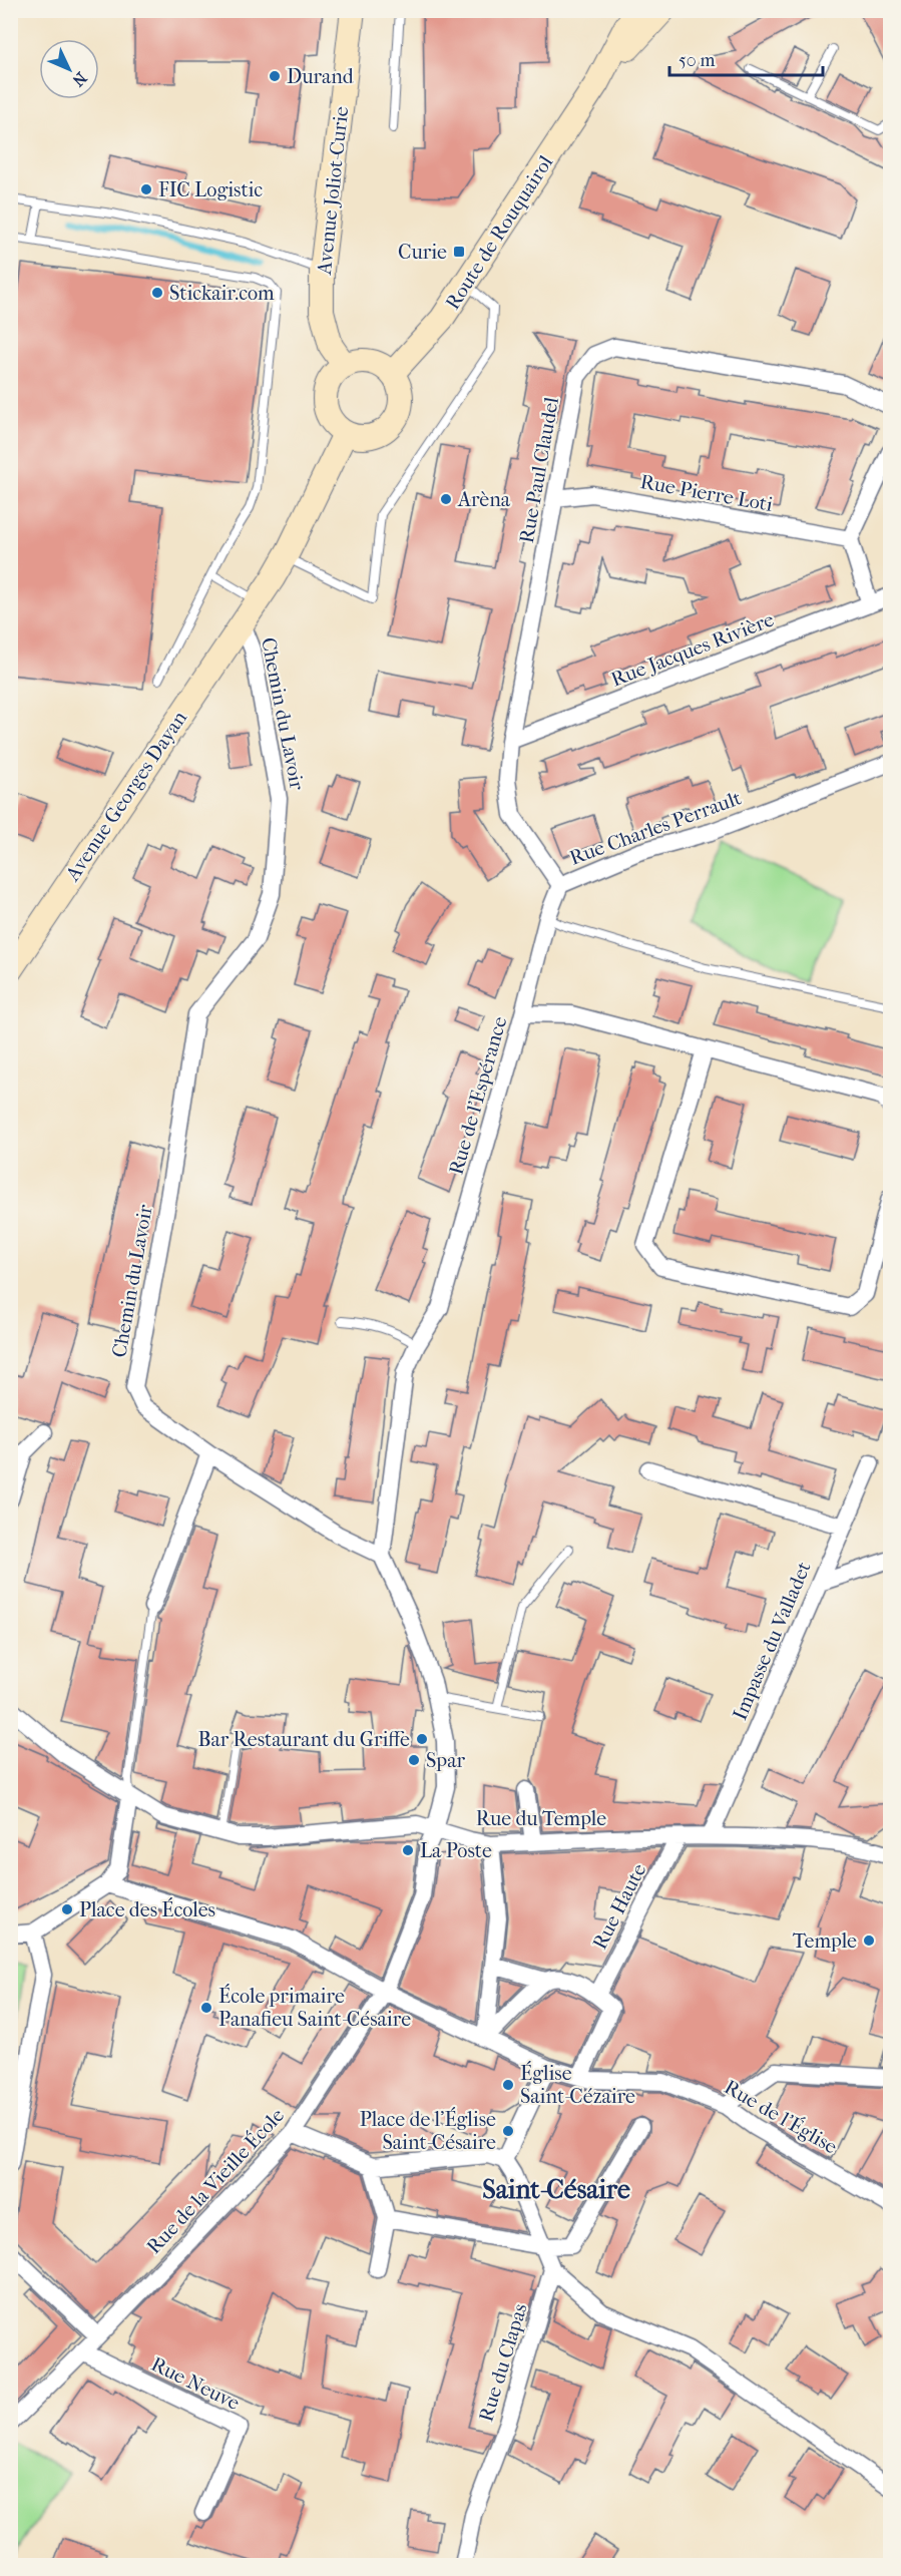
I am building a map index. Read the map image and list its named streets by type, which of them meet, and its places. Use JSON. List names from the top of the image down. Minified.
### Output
{"streets":{"street":["Avenue Joliot-Curie","Route de Rouquairol","Rue Paul Claudel","Rue Pierre Loti","Rue Jacques Rivière","Chemin du Lavoir","Avenue Georges Dayan","Rue Charles Perrault","Rue de l'Espérance","Impasse du Valladet","Rue du Temple","Rue Haute","Rue de l'Église","Rue de la Vieille École","Rue du Clapas","Rue Neuve"]},"crossings":[["Avenue Joliot-Curie","Route de Rouquairol"],["Rue Paul Claudel","Rue Pierre Loti"],["Rue Paul Claudel","Rue Jacques Rivière"],["Rue Paul Claudel","Rue Charles Perrault"],["Chemin du Lavoir","Avenue Georges Dayan"],["Chemin du Lavoir","Rue de l'Espérance"],["Rue Charles Perrault","Rue de l'Espérance"],["Impasse du Valladet","Rue du Temple"],["Rue du Temple","Rue Haute"],["Rue du Temple","Rue de la Vieille École"],["Rue de l'Église","Rue de la Vieille École"],["Rue de la Vieille École","Rue Neuve"]],"districts":["Saint-Césaire"],"places":{"other":["Durand","FIC Logistic","Stickair.com","Arèna","Bar Restaurant du Griffe","Spar","La Poste","Place des Écoles","Temple","École primaire Panafieu Saint-Césaire","Église Saint-Cézaire","Place de l'Église Saint-Césaire"],"transit":["Curie"]},"scale_bar":"50 m","north":"bottom right"}
